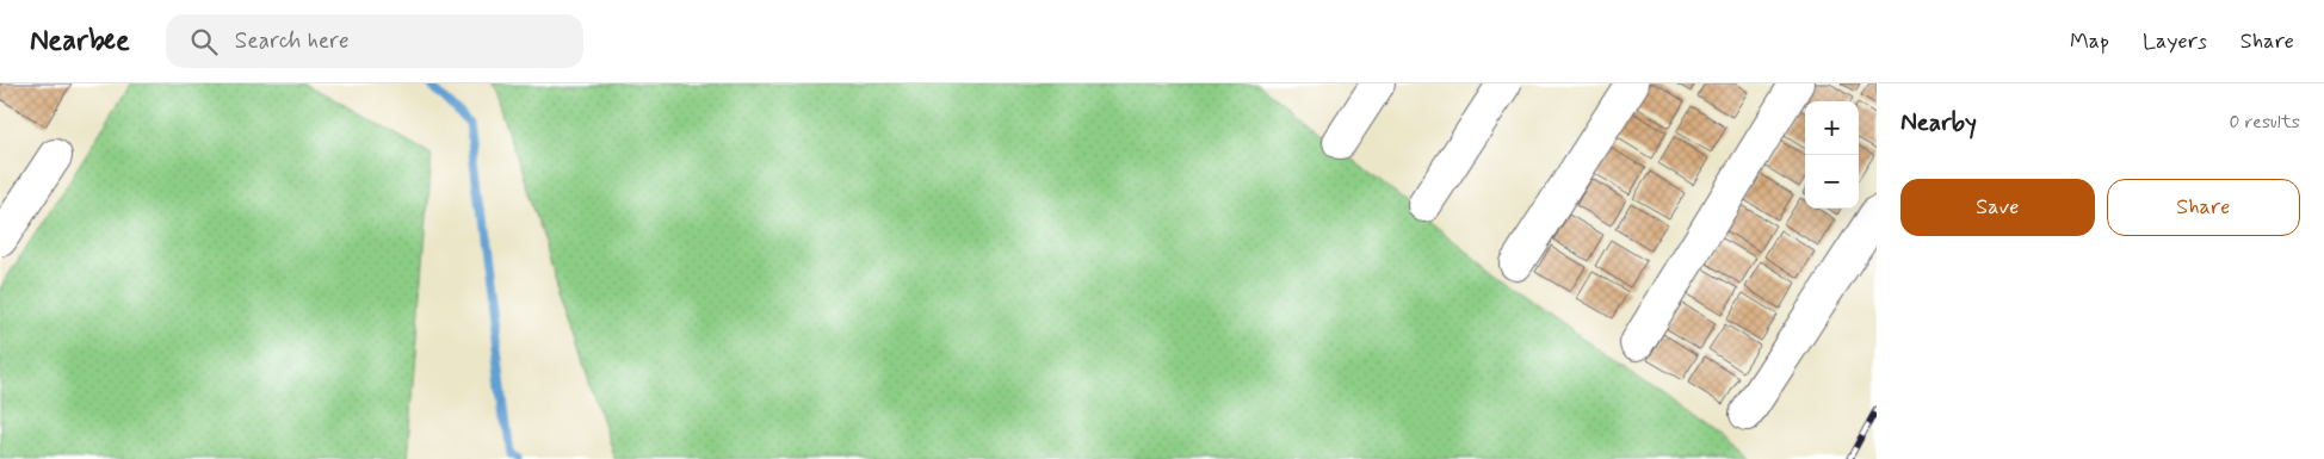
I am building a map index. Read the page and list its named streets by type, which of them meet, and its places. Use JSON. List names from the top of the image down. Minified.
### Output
{"page":{"header":"Nearbee","search":"Search here","nav":["Map","Layers","Share"],"heading":["Nearby","0 results"],"map_buttons":["+","−"],"buttons":["Save","Share"]}}
